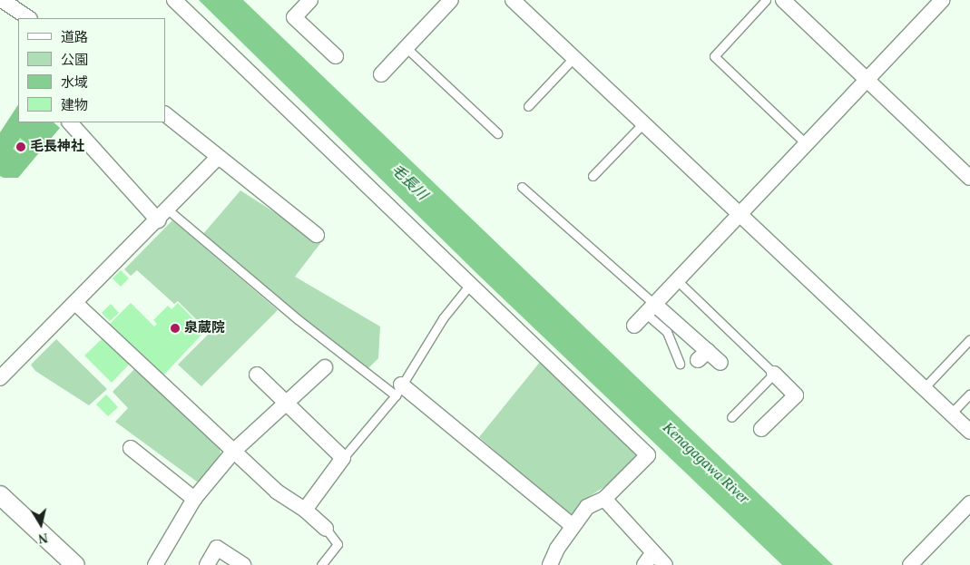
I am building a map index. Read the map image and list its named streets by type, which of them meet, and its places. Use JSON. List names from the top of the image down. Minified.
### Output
{"water":["毛長川","Kenagagawa River"],"places":["毛長神社","泉蔵院"],"legend":["道路","公園","水域","建物"],"north":"bottom"}
